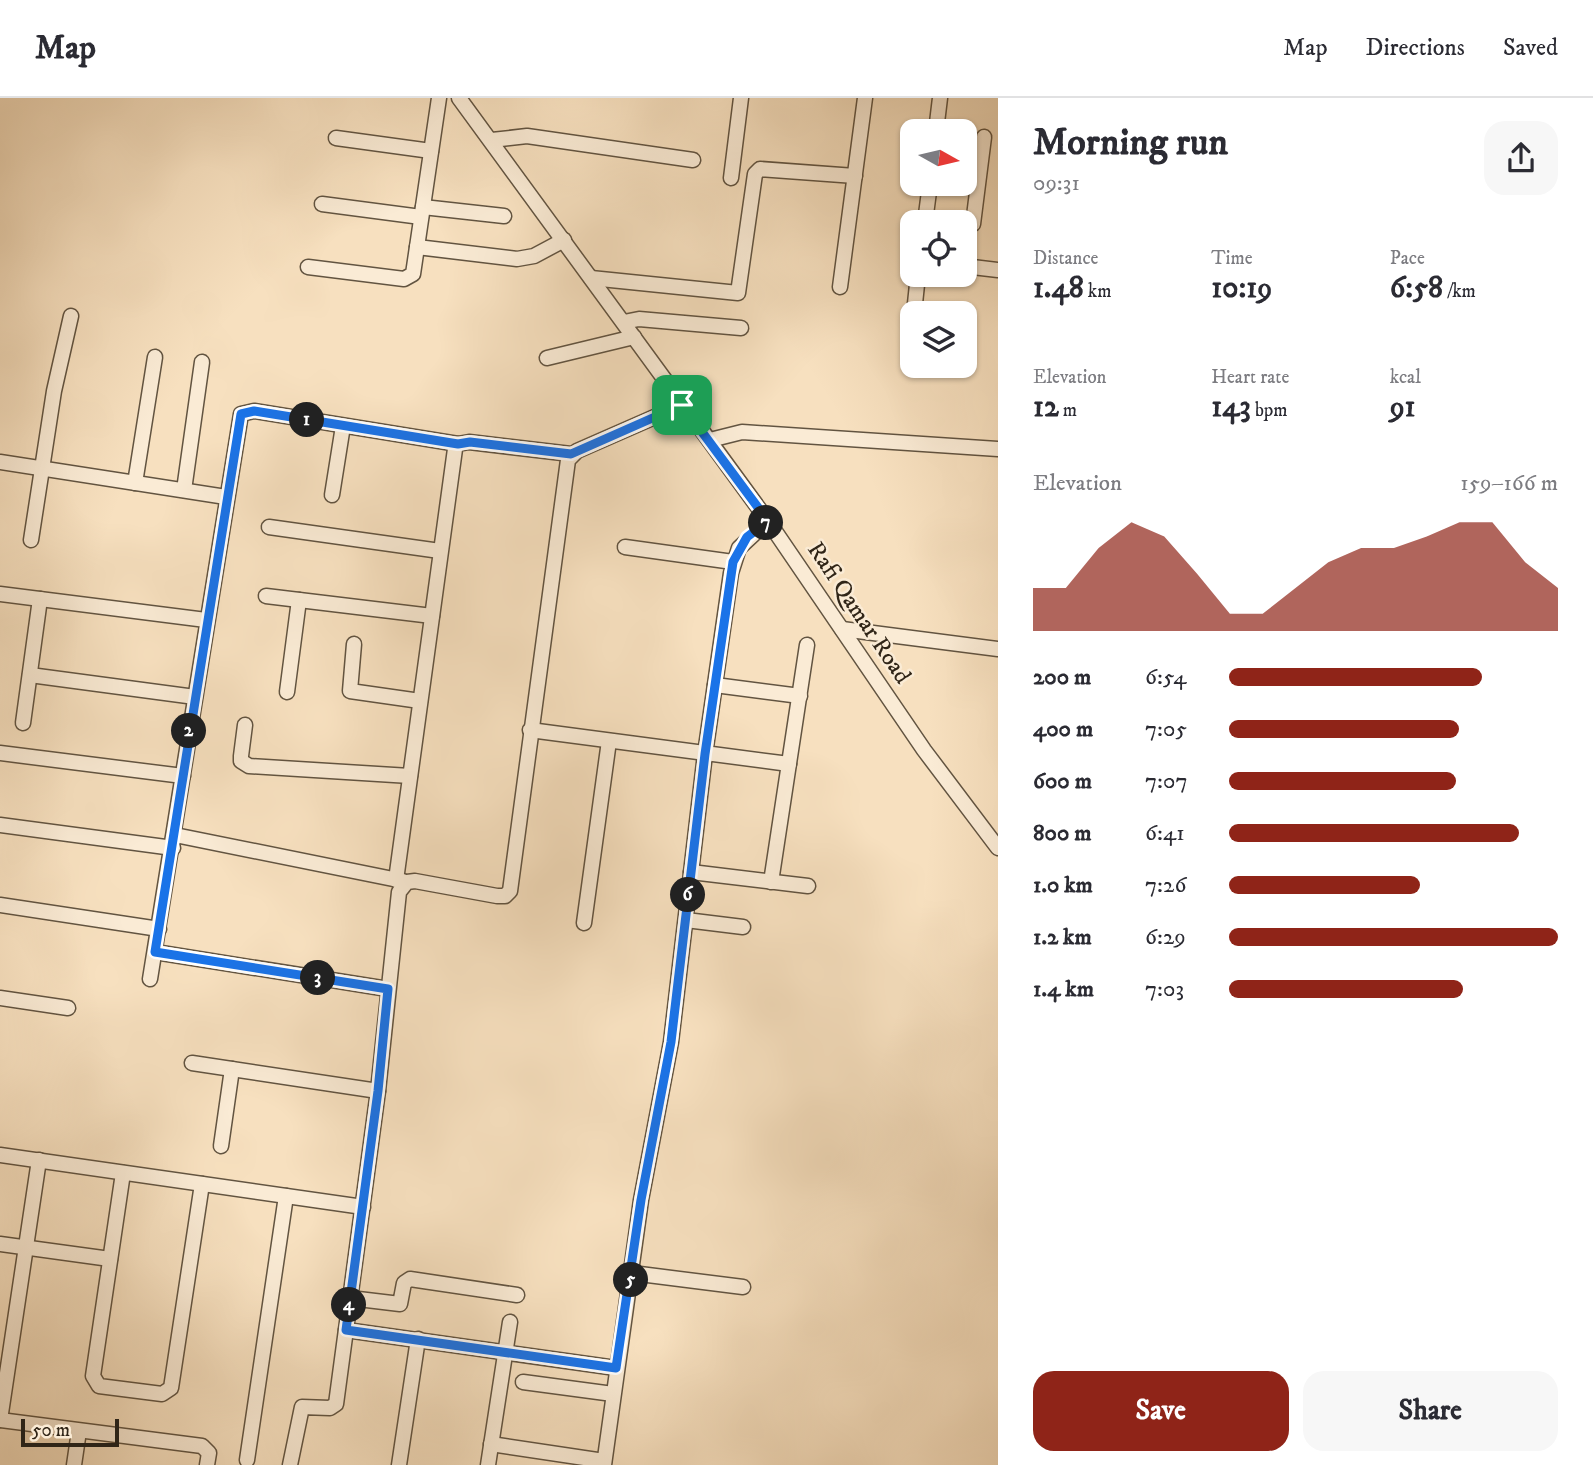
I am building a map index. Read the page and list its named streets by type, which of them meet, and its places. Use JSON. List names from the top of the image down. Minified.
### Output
{"streets":{"street":["Rafi Qamar Road"]},"scale_bar":"50 m","north":"right","page":{"header":"Map","nav":["Map","Directions","Saved"],"heading":["Morning run","09:31"],"stats":[["Distance","1.48 km"],["Time","10:19"],["Pace","6:58 /km"],["Elevation","12 m"],["Heart rate","143 bpm"],["kcal","91"]],"pins":["1","7","2","6","3","5","4"],"chart":["Elevation","159–166 m"],"list":[{"name":"200 m","note":"6:54"},{"name":"400 m","note":"7:05"},{"name":"600 m","note":"7:07"},{"name":"800 m","note":"6:41"},{"name":"1.0 km","note":"7:26"},{"name":"1.2 km","note":"6:29"},{"name":"1.4 km","note":"7:03"}],"buttons":["Save","Share"],"scale":"50 m"}}
